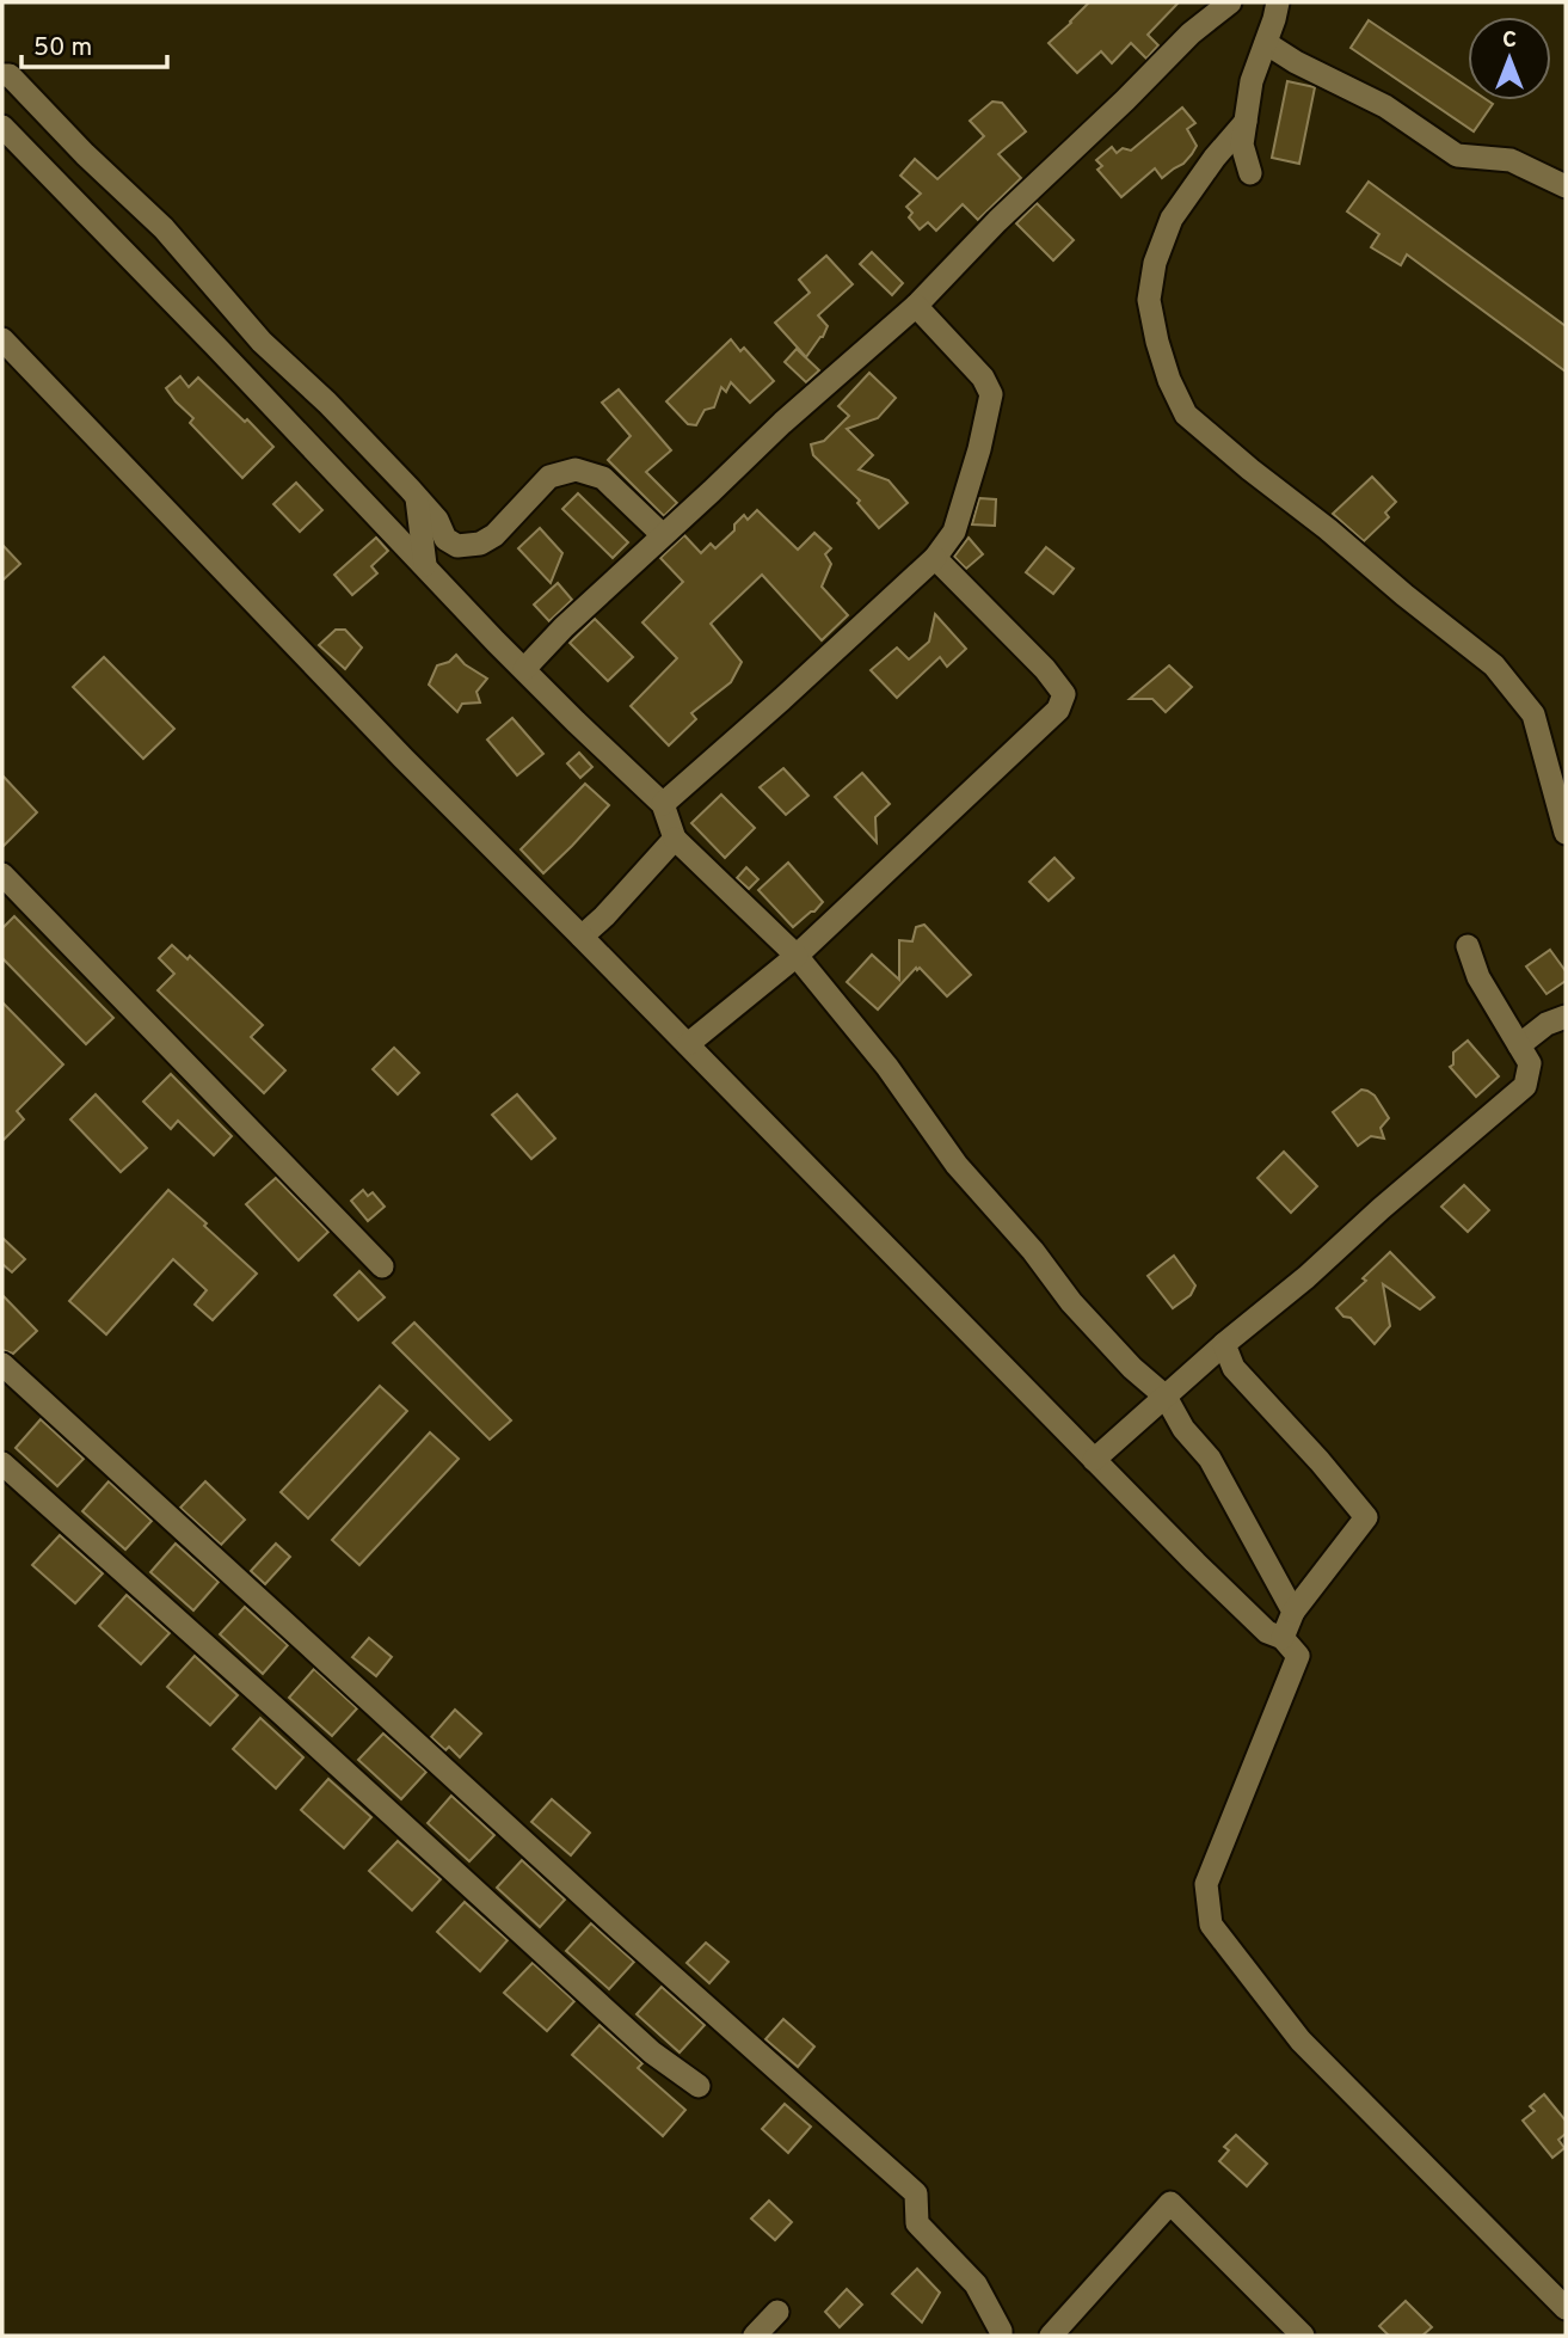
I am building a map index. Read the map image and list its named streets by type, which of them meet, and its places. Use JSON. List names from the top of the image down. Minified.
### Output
{"scale_bar":"50 m","north":"top"}
